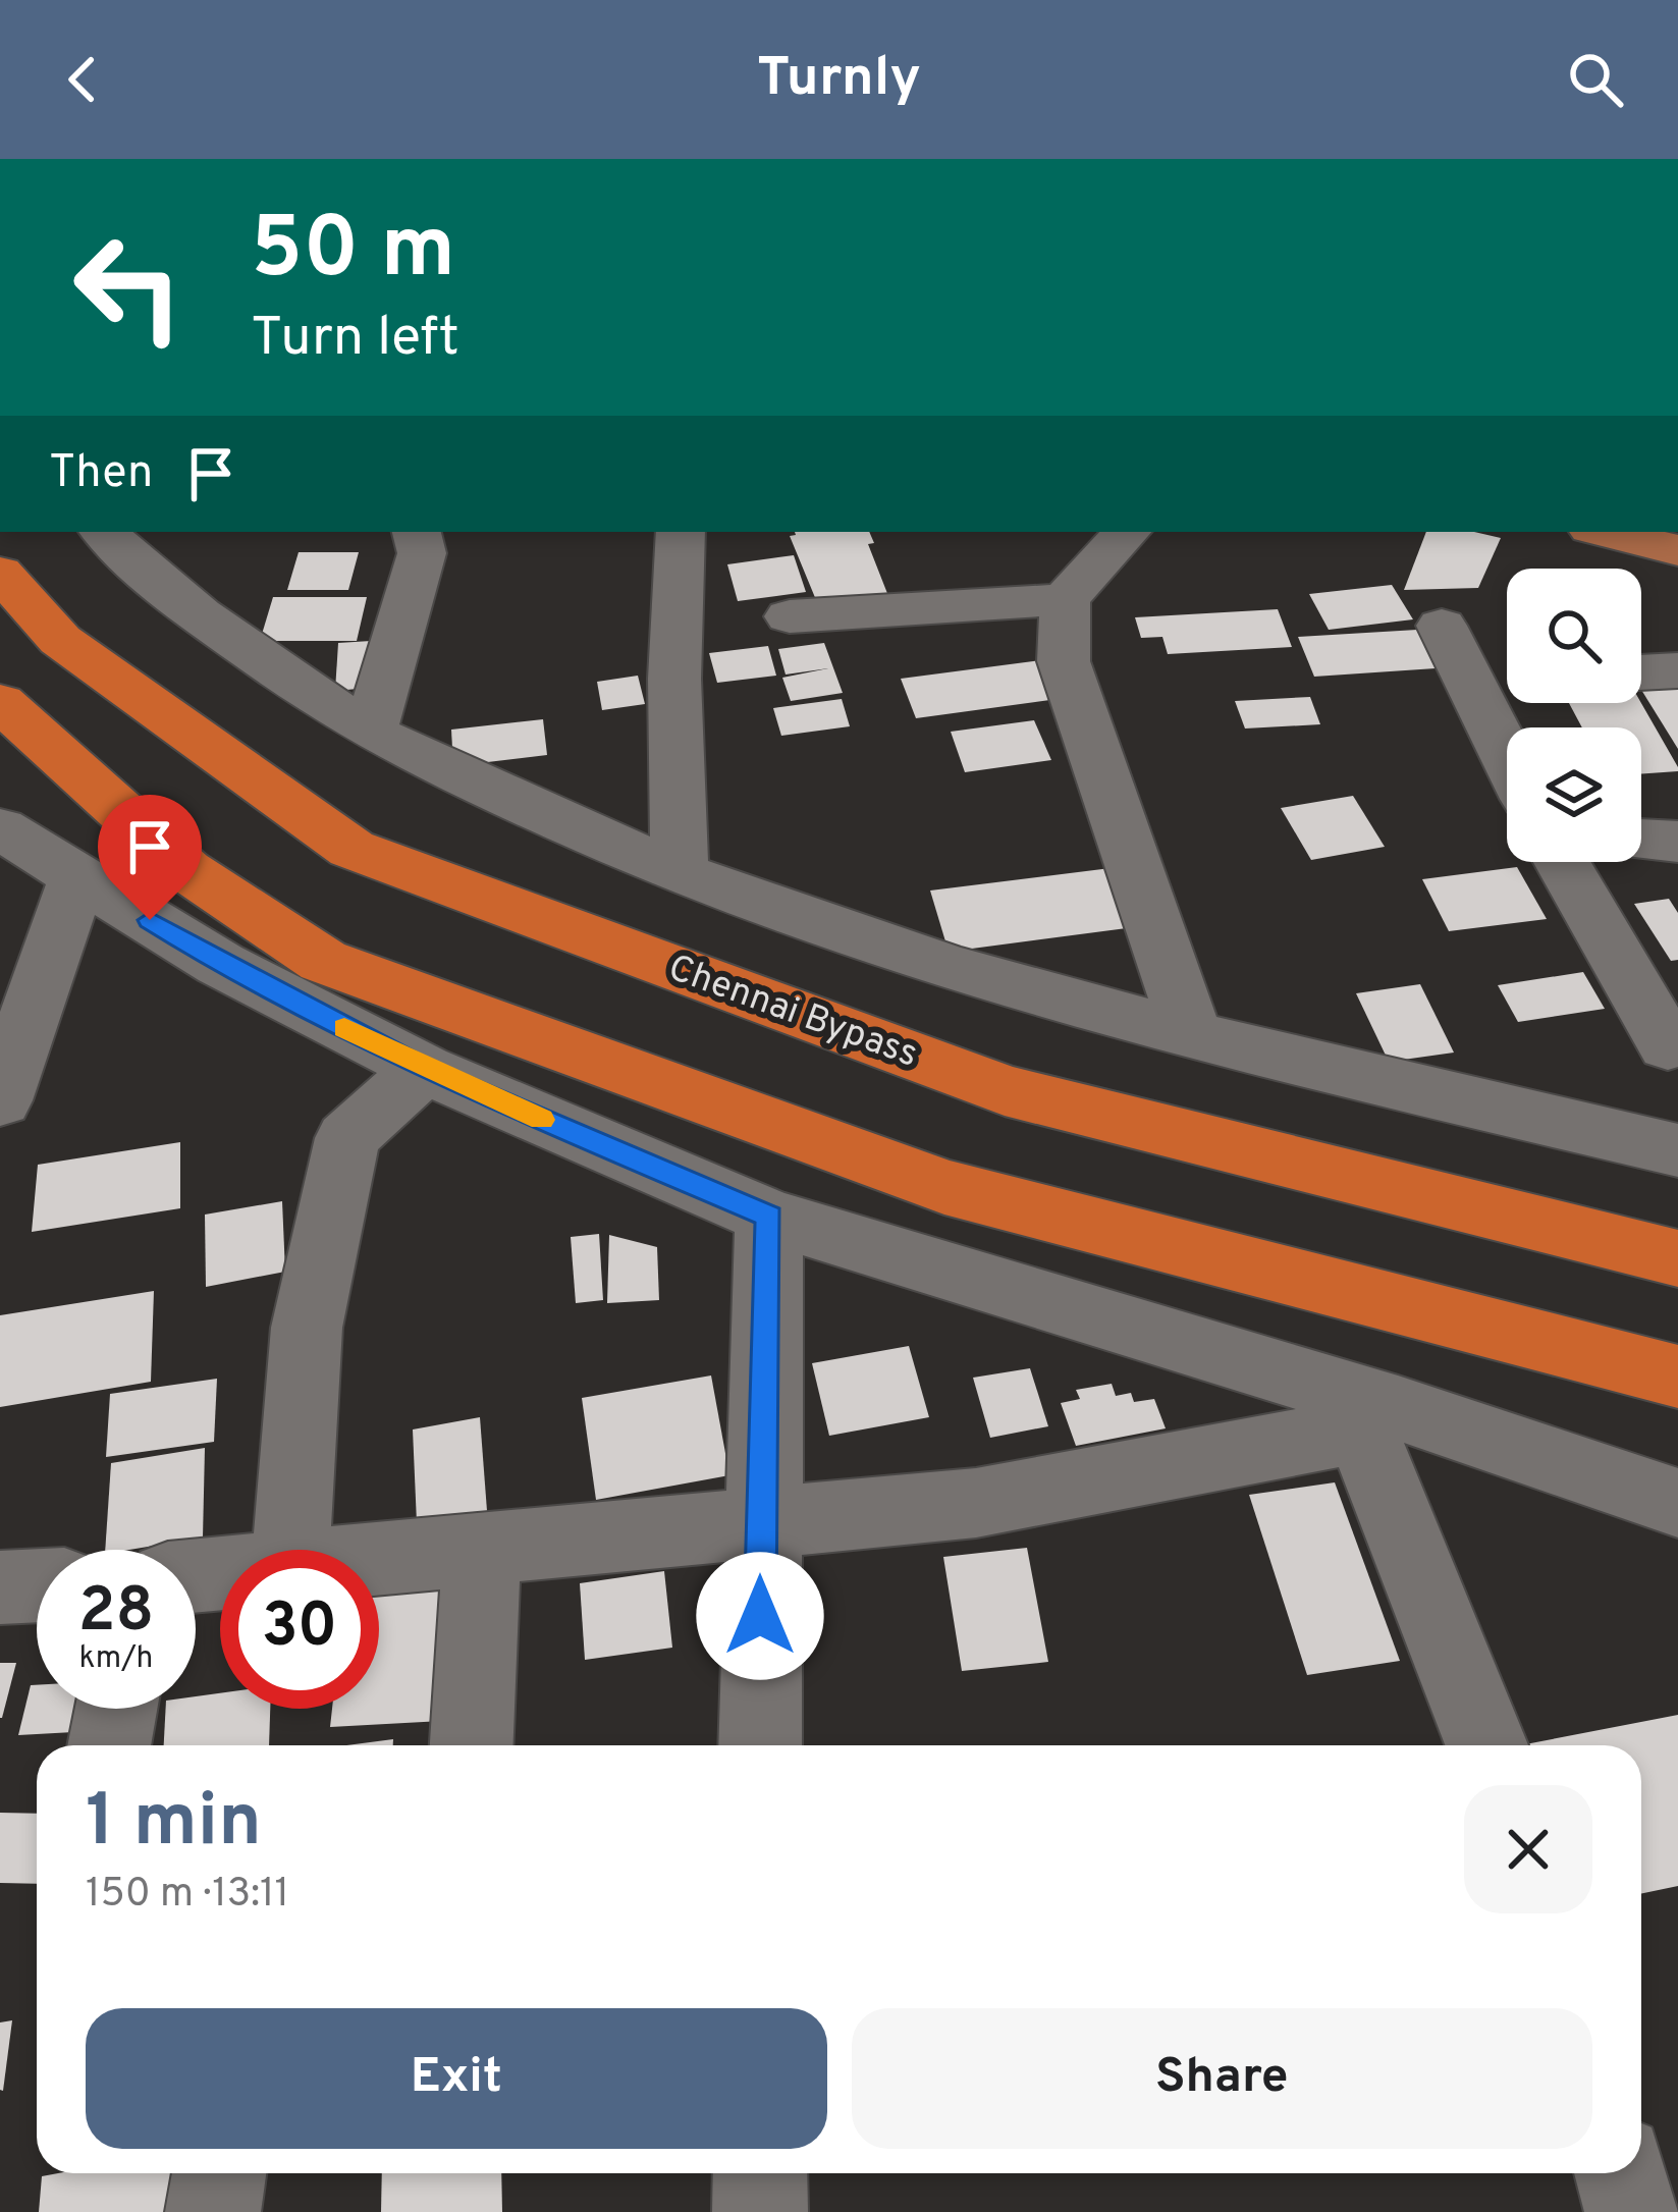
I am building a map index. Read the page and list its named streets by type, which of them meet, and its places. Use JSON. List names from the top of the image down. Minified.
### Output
{"streets":{"highway":["Chennai Bypass"]},"page":{"header":"Turnly","turn":["50 m","Turn left"],"then":"Then","speed":"28 km/h","limit":"30","heading":["1 min","150 m · 13:11"],"buttons":["Exit","Share"]}}
